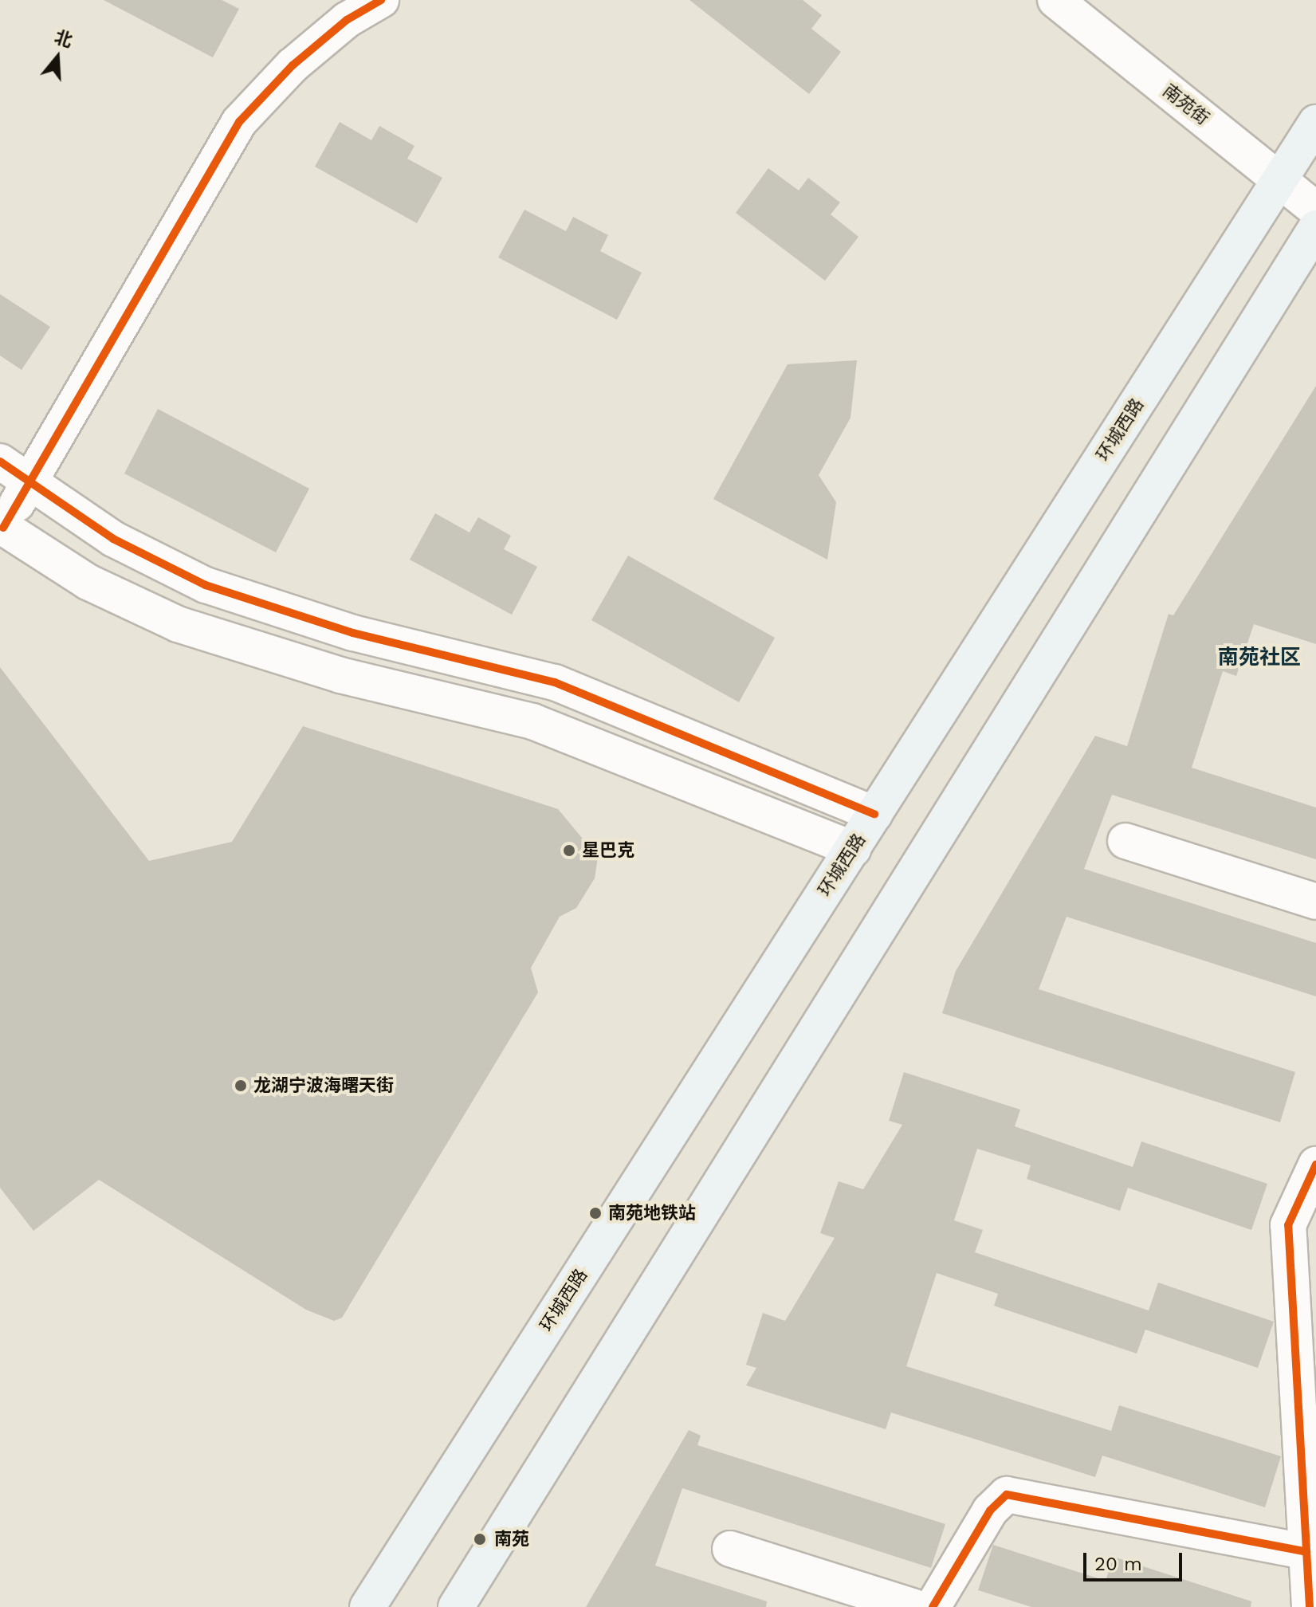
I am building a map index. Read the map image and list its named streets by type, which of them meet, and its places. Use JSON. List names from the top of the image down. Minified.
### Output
{"streets":{"main road":["环城西路"],"street":["南苑街"]},"crossings":[["南苑街","环城西路"]],"districts":["南苑社区"],"places":["星巴克","龙湖宁波海曙天街","南苑地铁站","南苑"],"scale_bar":"20 m","north":"top"}
